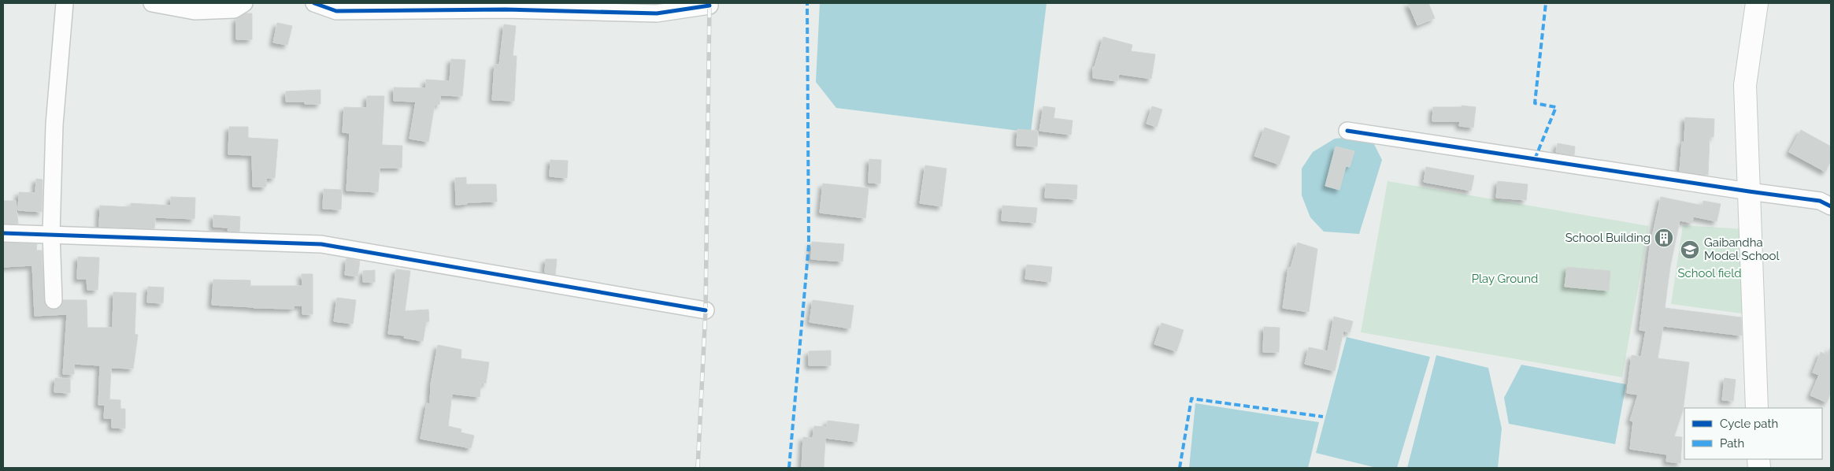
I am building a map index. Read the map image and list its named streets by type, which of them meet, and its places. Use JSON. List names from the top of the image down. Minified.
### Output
{"parks":["School field","Play Ground"],"places":{"building":["School Building"],"school or university":["Gaibandha Model School"]},"legend":["Cycle path","Path"]}
